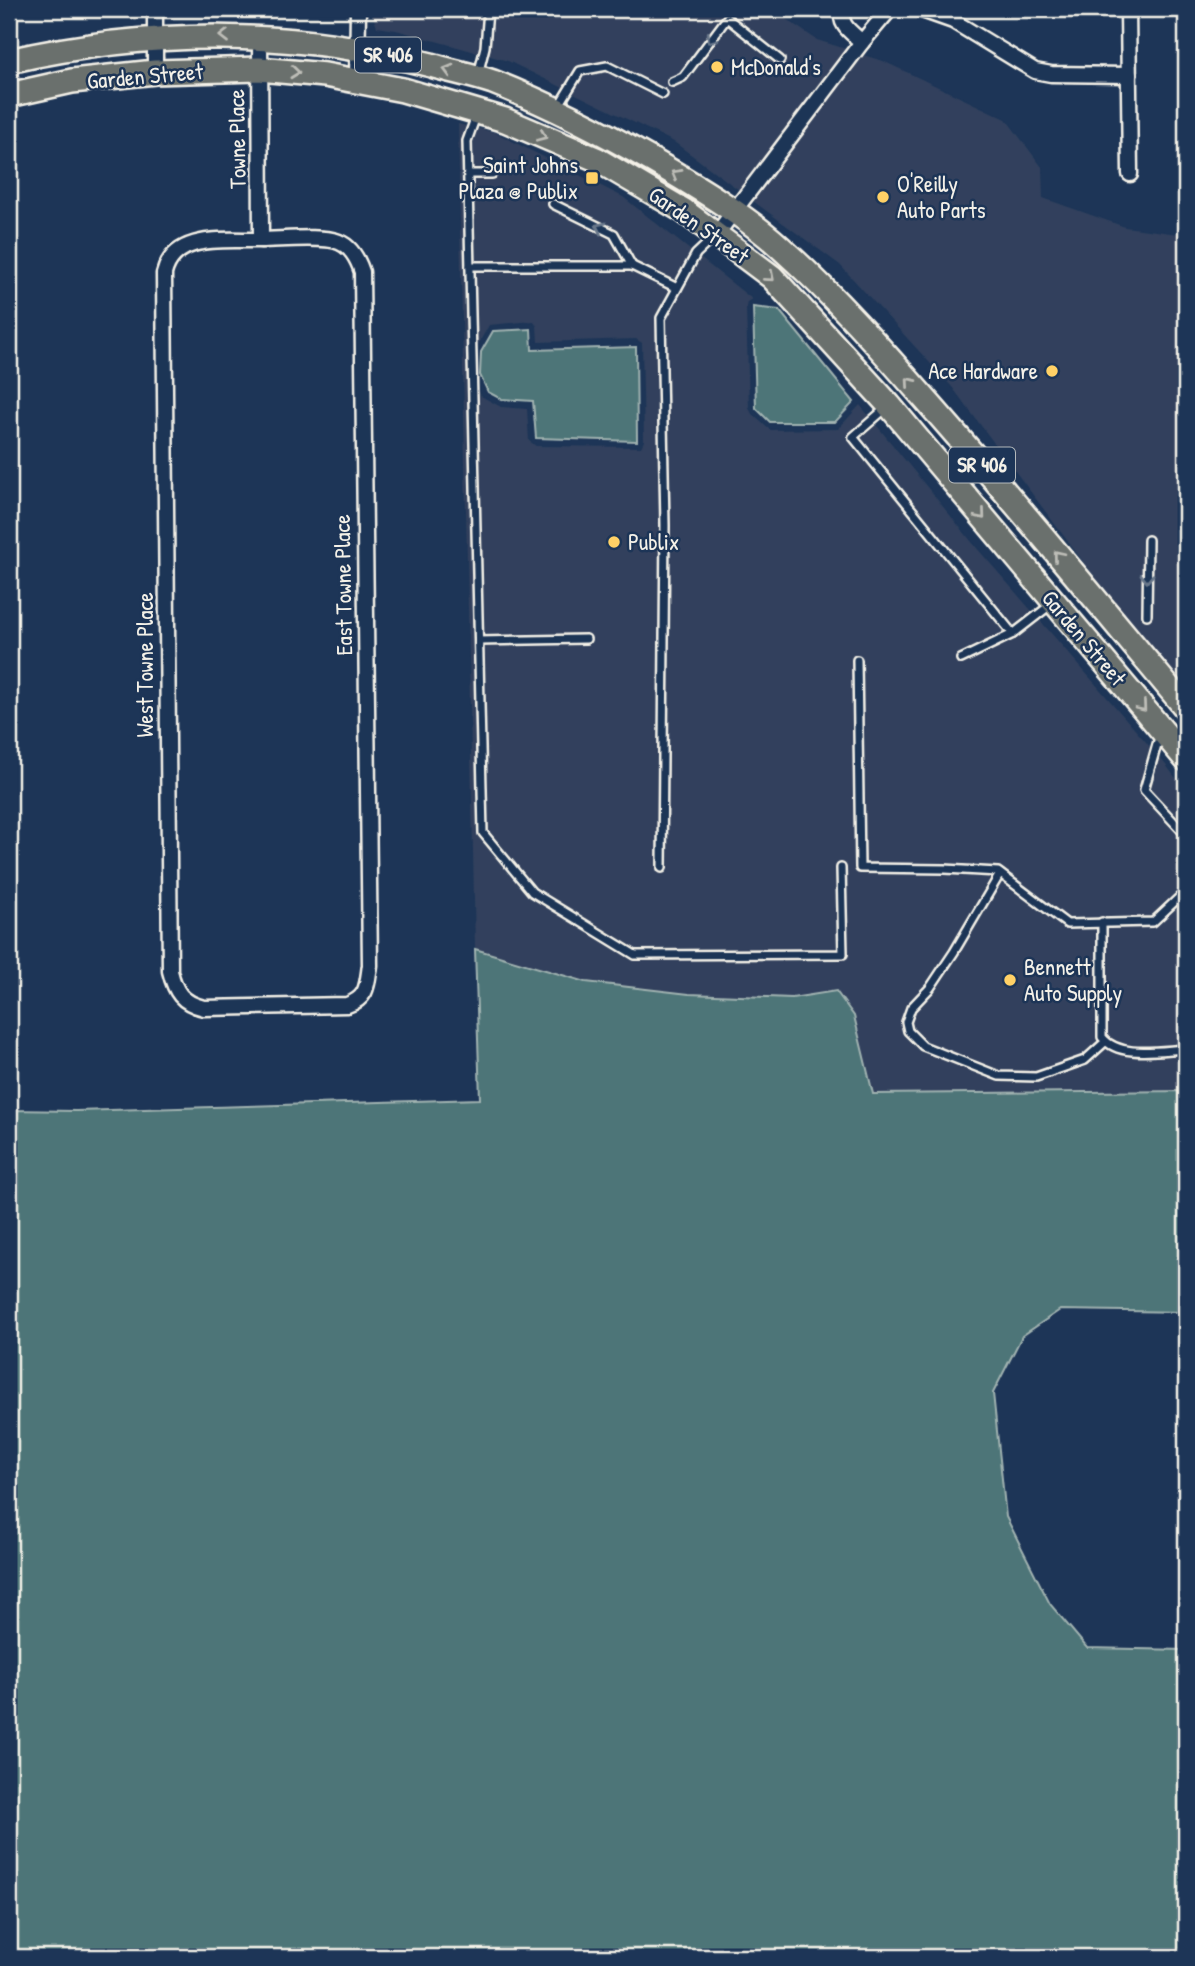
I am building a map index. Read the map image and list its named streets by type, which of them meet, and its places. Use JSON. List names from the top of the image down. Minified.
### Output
{"streets":{"main road":["SR 406","Garden Street"],"street":["Towne Place","East Towne Place","West Towne Place"]},"crossings":[["Garden Street","Towne Place"],["Towne Place","East Towne Place"],["Towne Place","West Towne Place"],["East Towne Place","West Towne Place"]],"places":{"other":["McDonald's","O'Reilly Auto Parts","Ace Hardware","Publix","Bennett Auto Supply"],"transit":["Saint Johns Plaza @ Publix"]}}
